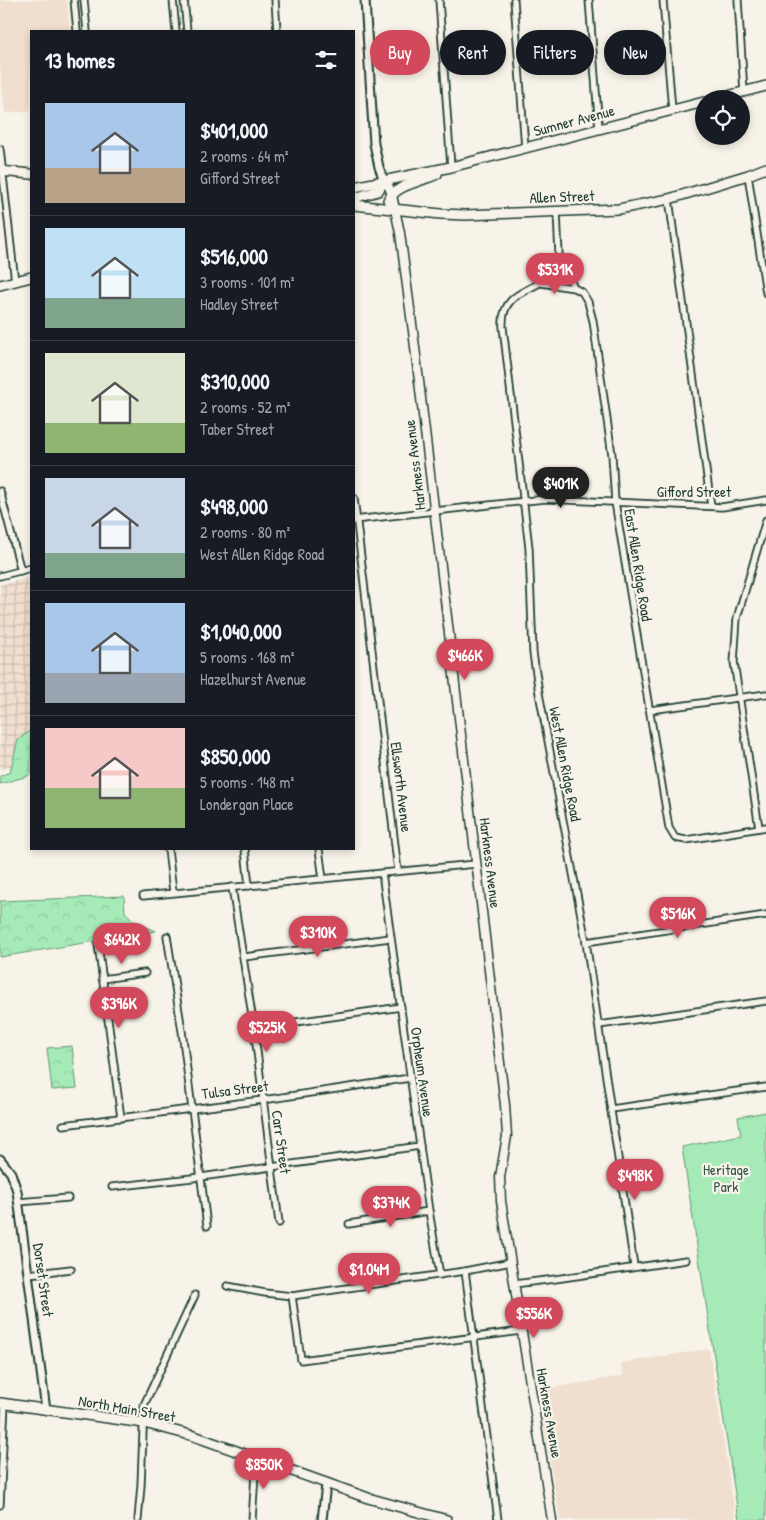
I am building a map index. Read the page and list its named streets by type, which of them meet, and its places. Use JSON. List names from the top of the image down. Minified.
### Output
{"streets":{"main road":["Sumner Avenue","Allen Street","Harkness Avenue","North Main Street"],"street":["Gifford Street","East Allen Ridge Road","West Allen Ridge Road","Ellsworth Avenue","Orpheum Avenue","Tulsa Street","Carr Street","Dorset Street"]},"crossings":[["Sumner Avenue","Harkness Avenue"],["Allen Street","Harkness Avenue"],["Allen Street","East Allen Ridge Road"],["Harkness Avenue","Gifford Street"],["Gifford Street","East Allen Ridge Road"],["Gifford Street","West Allen Ridge Road"],["Gifford Street","Ellsworth Avenue"],["East Allen Ridge Road","West Allen Ridge Road"],["Orpheum Avenue","Tulsa Street"],["Tulsa Street","Carr Street"],["Dorset Street","North Main Street"]],"parks":["Heritage Park"],"page":{"chip":["Buy","Rent","Filters","New"],"heading":"13 homes","list":[{"name":"$401,000","note":"2 rooms · 64 m² · Gifford Street"},{"name":"$516,000","note":"3 rooms · 101 m² · Hadley Street"},{"name":"$310,000","note":"2 rooms · 52 m² · Taber Street"},{"name":"$498,000","note":"2 rooms · 80 m² · West Allen Ridge Road"},{"name":"$1,040,000","note":"5 rooms · 168 m² · Hazelhurst Avenue"},{"name":"$850,000","note":"5 rooms · 148 m² · Londergan Place"}],"price":["$531K","$401K","$466K","$516K","$310K","$642K","$396K","$525K","$498K","$374K","$1.04M","$556K","$850K"]}}
